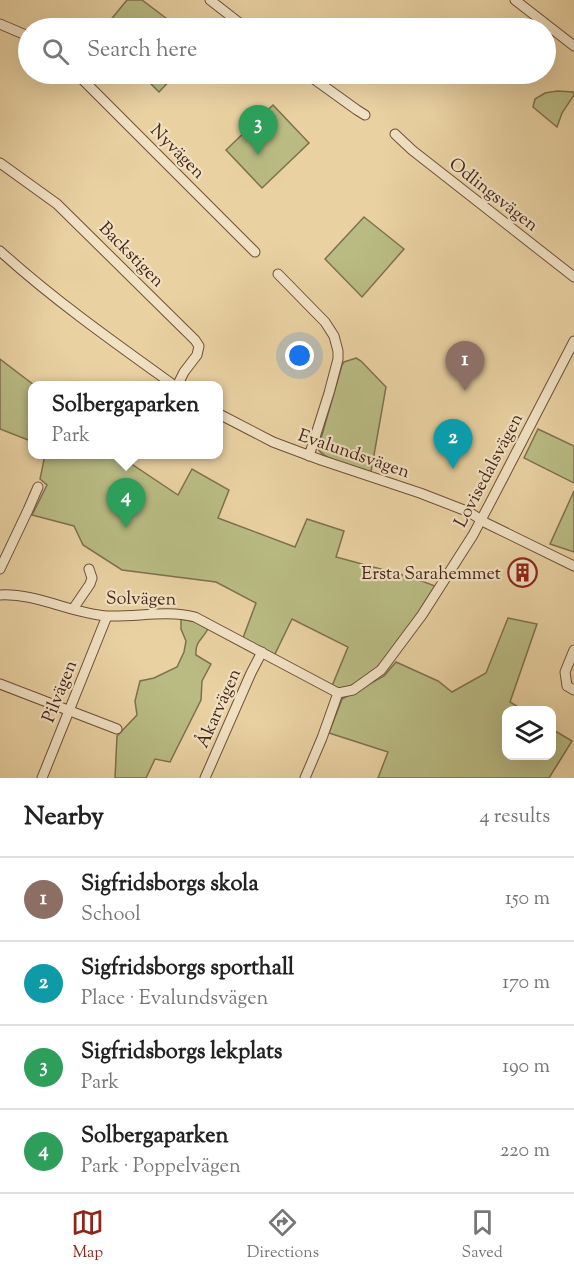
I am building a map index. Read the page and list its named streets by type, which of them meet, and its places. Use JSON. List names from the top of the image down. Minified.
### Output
{"streets":{"street":["Nyvägen","Odlingsvägen","Backstigen","Evalundsvägen","Lovisedalsvägen","Solvägen","Pilvägen","Åkarvägen"]},"crossings":[["Evalundsvägen","Lovisedalsvägen"],["Lovisedalsvägen","Solvägen"],["Solvägen","Pilvägen"],["Solvägen","Åkarvägen"]],"places":{"building":["Ersta Sarahemmet"]},"page":{"search":"Search here","pins":["3","1","2","4"],"popup":["Solbergaparken","Park"],"heading":["Nearby","4 results"],"list":[{"mark":"1","name":"Sigfridsborgs skola","note":"School","value":"150 m"},{"mark":"2","name":"Sigfridsborgs sporthall","note":"Place · Evalundsvägen","value":"170 m"},{"mark":"3","name":"Sigfridsborgs lekplats","note":"Park","value":"190 m"},{"mark":"4","name":"Solbergaparken","note":"Park · Poppelvägen","value":"220 m"}],"nav":["Map","Directions","Saved"]}}
